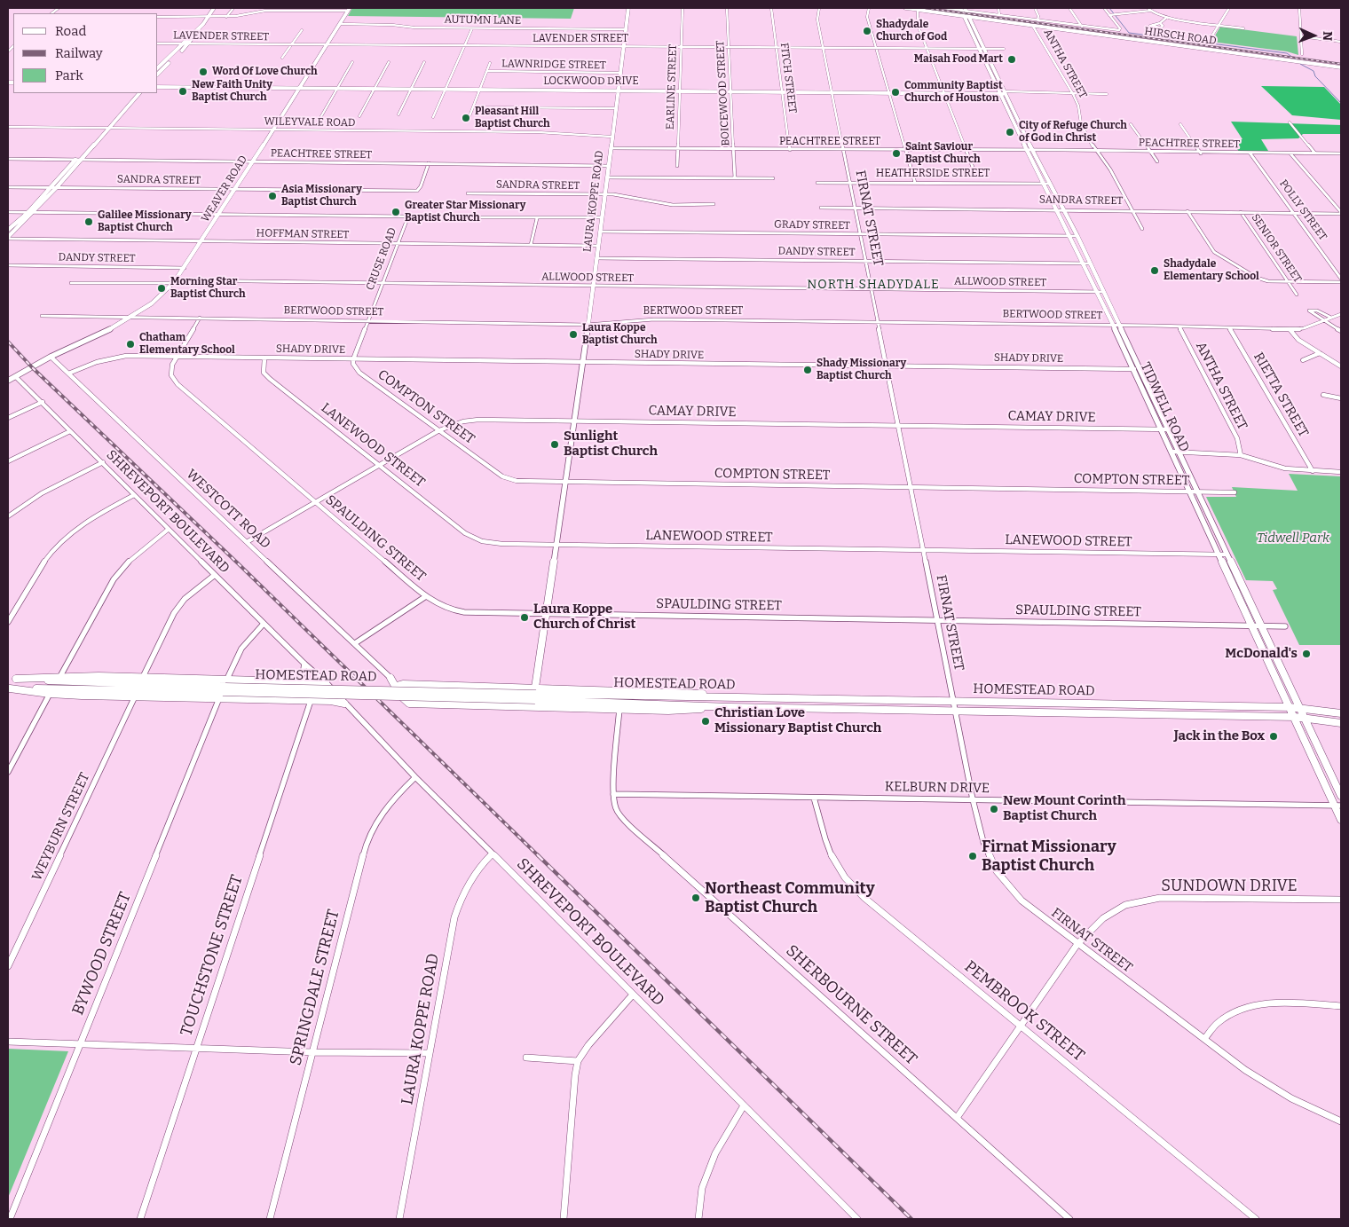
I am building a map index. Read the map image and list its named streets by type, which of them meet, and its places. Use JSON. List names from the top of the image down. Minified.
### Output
{"streets":{"main road":["HIRSCH ROAD","LOCKWOOD DRIVE","WEAVER ROAD","LAURA KOPPE ROAD","TIDWELL ROAD","HOMESTEAD ROAD"],"street":["AUTUMN LANE","LAVENDER STREET","ANTHA STREET","LAWNRIDGE STREET","FITCH STREET","EARLINE STREET","BOICEWOOD STREET","WILEYVALE ROAD","PEACHTREE STREET","HEATHERSIDE STREET","SANDRA STREET","POLLY STREET","FIRNAT STREET","GRADY STREET","HOFFMAN STREET","SENIOR STREET","DANDY STREET","CRUSE ROAD","ALLWOOD STREET","BERTWOOD STREET","SHADY DRIVE","RIETTA STREET","COMPTON STREET","CAMAY DRIVE","LANEWOOD STREET","WESTCOTT ROAD","SHREVEPORT BOULEVARD","SPAULDING STREET","KELBURN DRIVE","WEYBURN STREET","SUNDOWN DRIVE","BYWOOD STREET","TOUCHSTONE STREET","SPRINGDALE STREET","SHERBOURNE STREET","PEMBROOK STREET"]},"crossings":[["AUTUMN LANE","WEAVER ROAD"],["AUTUMN LANE","LAURA KOPPE ROAD"],["LAVENDER STREET","FITCH STREET"],["LAVENDER STREET","EARLINE STREET"],["LAVENDER STREET","BOICEWOOD STREET"],["LAVENDER STREET","WEAVER ROAD"],["LAVENDER STREET","LAURA KOPPE ROAD"],["LAVENDER STREET","FIRNAT STREET"],["LAVENDER STREET","TIDWELL ROAD"],["HIRSCH ROAD","ANTHA STREET"],["HIRSCH ROAD","TIDWELL ROAD"],["ANTHA STREET","LOCKWOOD DRIVE"],["ANTHA STREET","PEACHTREE STREET"],["ANTHA STREET","SANDRA STREET"],["ANTHA STREET","BERTWOOD STREET"],["LAWNRIDGE STREET","LAURA KOPPE ROAD"],["FITCH STREET","LOCKWOOD DRIVE"],["FITCH STREET","PEACHTREE STREET"],["LOCKWOOD DRIVE","EARLINE STREET"],["LOCKWOOD DRIVE","BOICEWOOD STREET"],["LOCKWOOD DRIVE","WEAVER ROAD"],["LOCKWOOD DRIVE","LAURA KOPPE ROAD"],["LOCKWOOD DRIVE","FIRNAT STREET"],["LOCKWOOD DRIVE","TIDWELL ROAD"],["EARLINE STREET","PEACHTREE STREET"],["BOICEWOOD STREET","PEACHTREE STREET"],["WILEYVALE ROAD","WEAVER ROAD"],["WILEYVALE ROAD","LAURA KOPPE ROAD"],["PEACHTREE STREET","SANDRA STREET"],["PEACHTREE STREET","WEAVER ROAD"],["PEACHTREE STREET","LAURA KOPPE ROAD"],["PEACHTREE STREET","POLLY STREET"],["PEACHTREE STREET","FIRNAT STREET"],["PEACHTREE STREET","TIDWELL ROAD"],["HEATHERSIDE STREET","FIRNAT STREET"],["HEATHERSIDE STREET","TIDWELL ROAD"],["SANDRA STREET","WEAVER ROAD"],["SANDRA STREET","LAURA KOPPE ROAD"],["SANDRA STREET","POLLY STREET"],["SANDRA STREET","FIRNAT STREET"],["SANDRA STREET","SENIOR STREET"],["SANDRA STREET","TIDWELL ROAD"],["WEAVER ROAD","HOFFMAN STREET"],["WEAVER ROAD","DANDY STREET"],["WEAVER ROAD","CRUSE ROAD"],["WEAVER ROAD","ALLWOOD STREET"],["WEAVER ROAD","BERTWOOD STREET"],["WEAVER ROAD","WESTCOTT ROAD"],["WEAVER ROAD","SHREVEPORT BOULEVARD"],["LAURA KOPPE ROAD","GRADY STREET"],["LAURA KOPPE ROAD","HOFFMAN STREET"],["LAURA KOPPE ROAD","DANDY STREET"],["LAURA KOPPE ROAD","ALLWOOD STREET"],["LAURA KOPPE ROAD","BERTWOOD STREET"],["LAURA KOPPE ROAD","SHADY DRIVE"],["LAURA KOPPE ROAD","COMPTON STREET"],["LAURA KOPPE ROAD","CAMAY DRIVE"],["LAURA KOPPE ROAD","LANEWOOD STREET"],["LAURA KOPPE ROAD","SHREVEPORT BOULEVARD"],["LAURA KOPPE ROAD","SPAULDING STREET"],["LAURA KOPPE ROAD","HOMESTEAD ROAD"],["FIRNAT STREET","GRADY STREET"],["FIRNAT STREET","DANDY STREET"],["FIRNAT STREET","ALLWOOD STREET"],["FIRNAT STREET","BERTWOOD STREET"],["FIRNAT STREET","SHADY DRIVE"],["FIRNAT STREET","COMPTON STREET"],["FIRNAT STREET","CAMAY DRIVE"],["FIRNAT STREET","LANEWOOD STREET"],["FIRNAT STREET","SPAULDING STREET"],["FIRNAT STREET","HOMESTEAD ROAD"],["FIRNAT STREET","KELBURN DRIVE"],["FIRNAT STREET","SUNDOWN DRIVE"],["GRADY STREET","TIDWELL ROAD"],["HOFFMAN STREET","CRUSE ROAD"],["DANDY STREET","TIDWELL ROAD"],["CRUSE ROAD","ALLWOOD STREET"],["CRUSE ROAD","BERTWOOD STREET"],["CRUSE ROAD","SHADY DRIVE"],["CRUSE ROAD","COMPTON STREET"],["ALLWOOD STREET","TIDWELL ROAD"],["BERTWOOD STREET","RIETTA STREET"],["BERTWOOD STREET","TIDWELL ROAD"],["BERTWOOD STREET","SPAULDING STREET"],["SHADY DRIVE","COMPTON STREET"],["SHADY DRIVE","TIDWELL ROAD"],["SHADY DRIVE","LANEWOOD STREET"],["SHADY DRIVE","WESTCOTT ROAD"],["SHADY DRIVE","SPAULDING STREET"],["COMPTON STREET","TIDWELL ROAD"],["COMPTON STREET","CAMAY DRIVE"],["TIDWELL ROAD","CAMAY DRIVE"],["TIDWELL ROAD","LANEWOOD STREET"],["TIDWELL ROAD","SPAULDING STREET"],["TIDWELL ROAD","HOMESTEAD ROAD"],["TIDWELL ROAD","KELBURN DRIVE"],["CAMAY DRIVE","LANEWOOD STREET"],["CAMAY DRIVE","WESTCOTT ROAD"],["CAMAY DRIVE","SPAULDING STREET"],["SHREVEPORT BOULEVARD","BYWOOD STREET"],["SHREVEPORT BOULEVARD","SPRINGDALE STREET"],["HOMESTEAD ROAD","BYWOOD STREET"],["KELBURN DRIVE","SHERBOURNE STREET"],["KELBURN DRIVE","PEMBROOK STREET"],["SUNDOWN DRIVE","SHERBOURNE STREET"],["SUNDOWN DRIVE","PEMBROOK STREET"]],"districts":["NORTH SHADYDALE"],"parks":["Tidwell Park"],"places":["Shadydale Church of God","Maisah Food Mart","Word Of Love Church","New Faith Unity Baptist Church","Community Baptist Church of Houston","Pleasant Hill Baptist Church","City of Refuge Church of God in Christ","Saint Saviour Baptist Church","Asia Missionary Baptist Church","Greater Star Missionary Baptist Church","Galilee Missionary Baptist Church","Shadydale Elementary School","Morning Star Baptist Church","Laura Koppe Baptist Church","Chatham Elementary School","Shady Missionary Baptist Church","Sunlight Baptist Church","Laura Koppe Church of Christ","McDonald's","Christian Love Missionary Baptist Church","Jack in the Box","New Mount Corinth Baptist Church","Firnat Missionary Baptist Church","Northeast Community Baptist Church"],"legend":["Road","Railway","Park"],"north":"right"}
